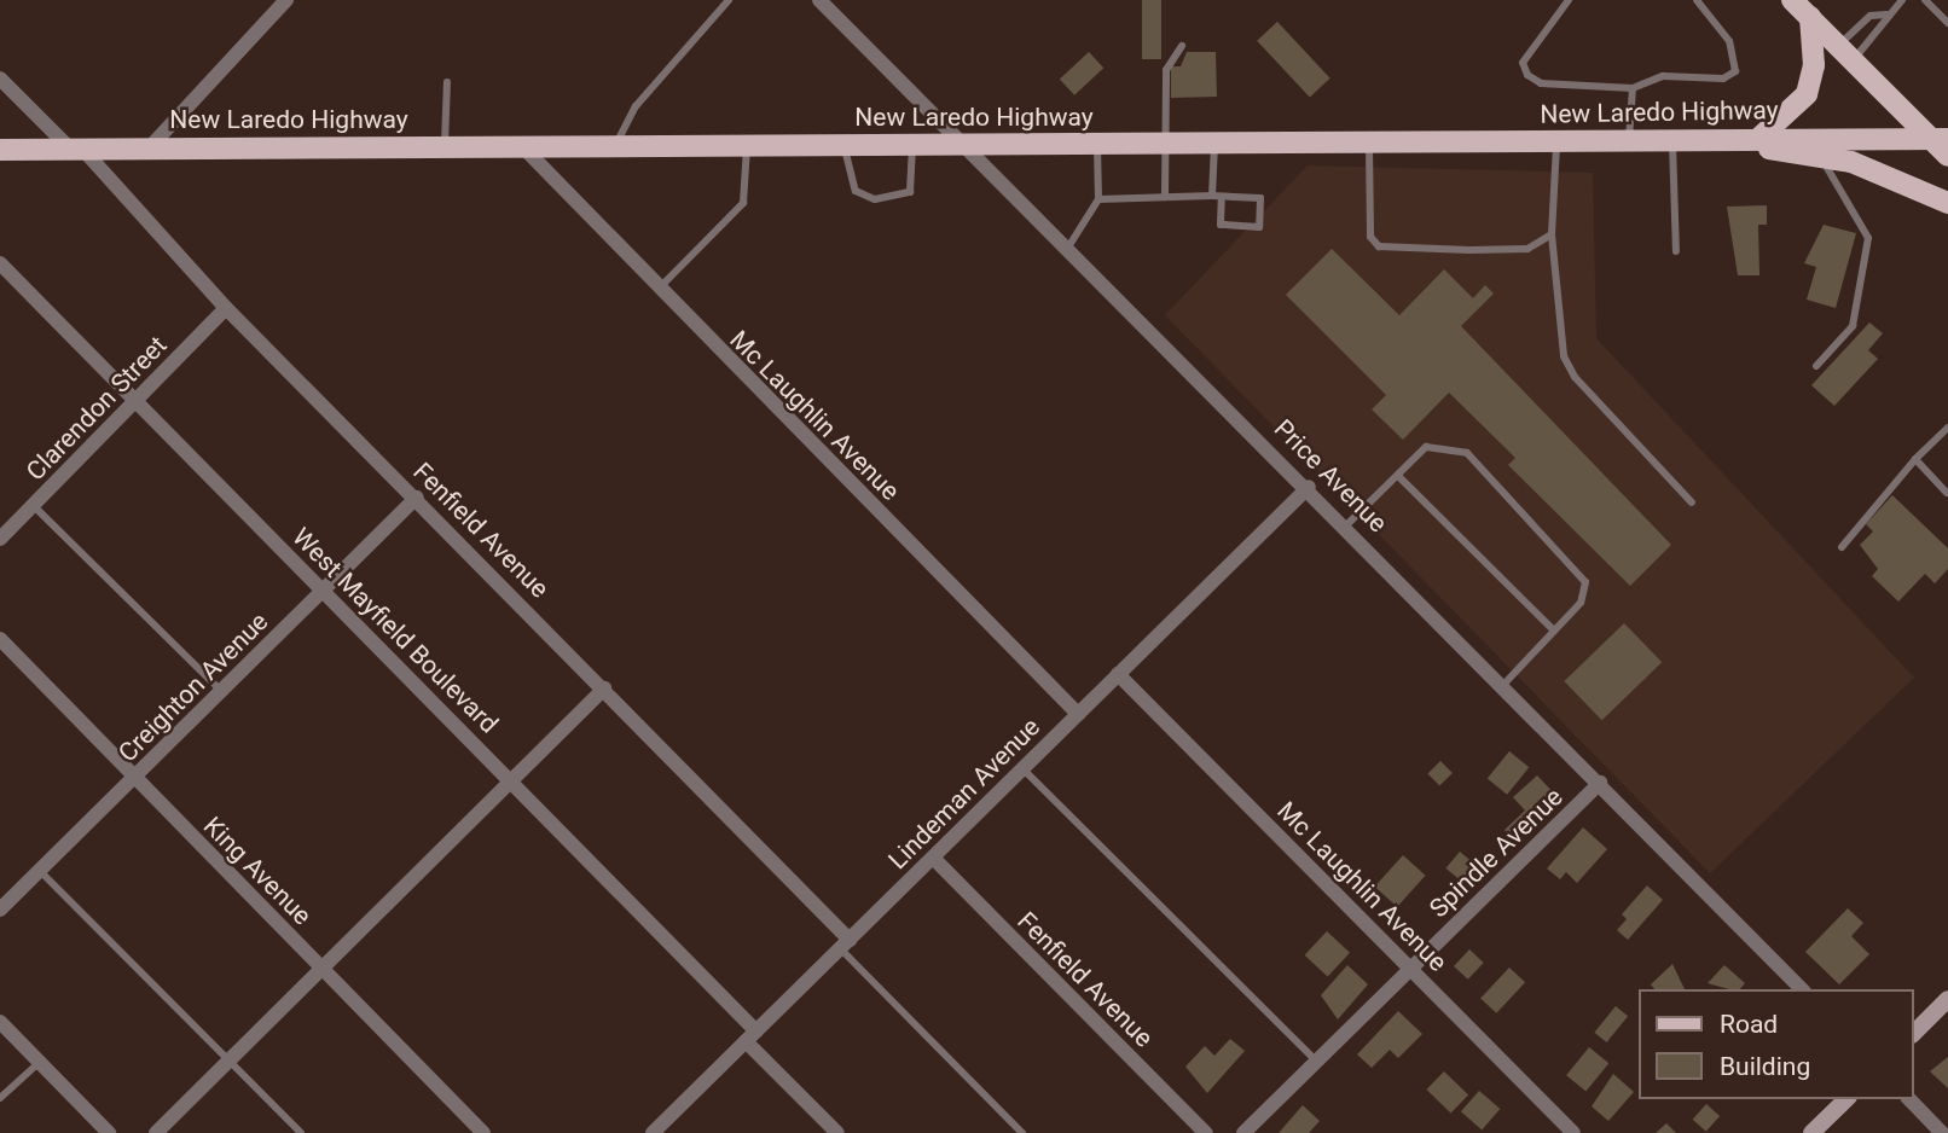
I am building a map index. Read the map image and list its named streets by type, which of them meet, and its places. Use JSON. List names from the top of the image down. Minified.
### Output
{"streets":{"main road":["New Laredo Highway"],"street":["Clarendon Street","Mc Laughlin Avenue","Price Avenue","Fenfield Avenue","West Mayfield Boulevard","Creighton Avenue","Lindeman Avenue","Spindle Avenue","King Avenue"]},"crossings":[["New Laredo Highway","Mc Laughlin Avenue"],["New Laredo Highway","Price Avenue"],["New Laredo Highway","Fenfield Avenue"],["Clarendon Street","Fenfield Avenue"],["Clarendon Street","West Mayfield Boulevard"],["Mc Laughlin Avenue","Lindeman Avenue"],["Mc Laughlin Avenue","Spindle Avenue"],["Price Avenue","Lindeman Avenue"],["Price Avenue","Spindle Avenue"],["Fenfield Avenue","Creighton Avenue"],["Fenfield Avenue","Lindeman Avenue"],["West Mayfield Boulevard","Creighton Avenue"],["West Mayfield Boulevard","Lindeman Avenue"],["Creighton Avenue","King Avenue"]],"legend":["Road","Building"]}
